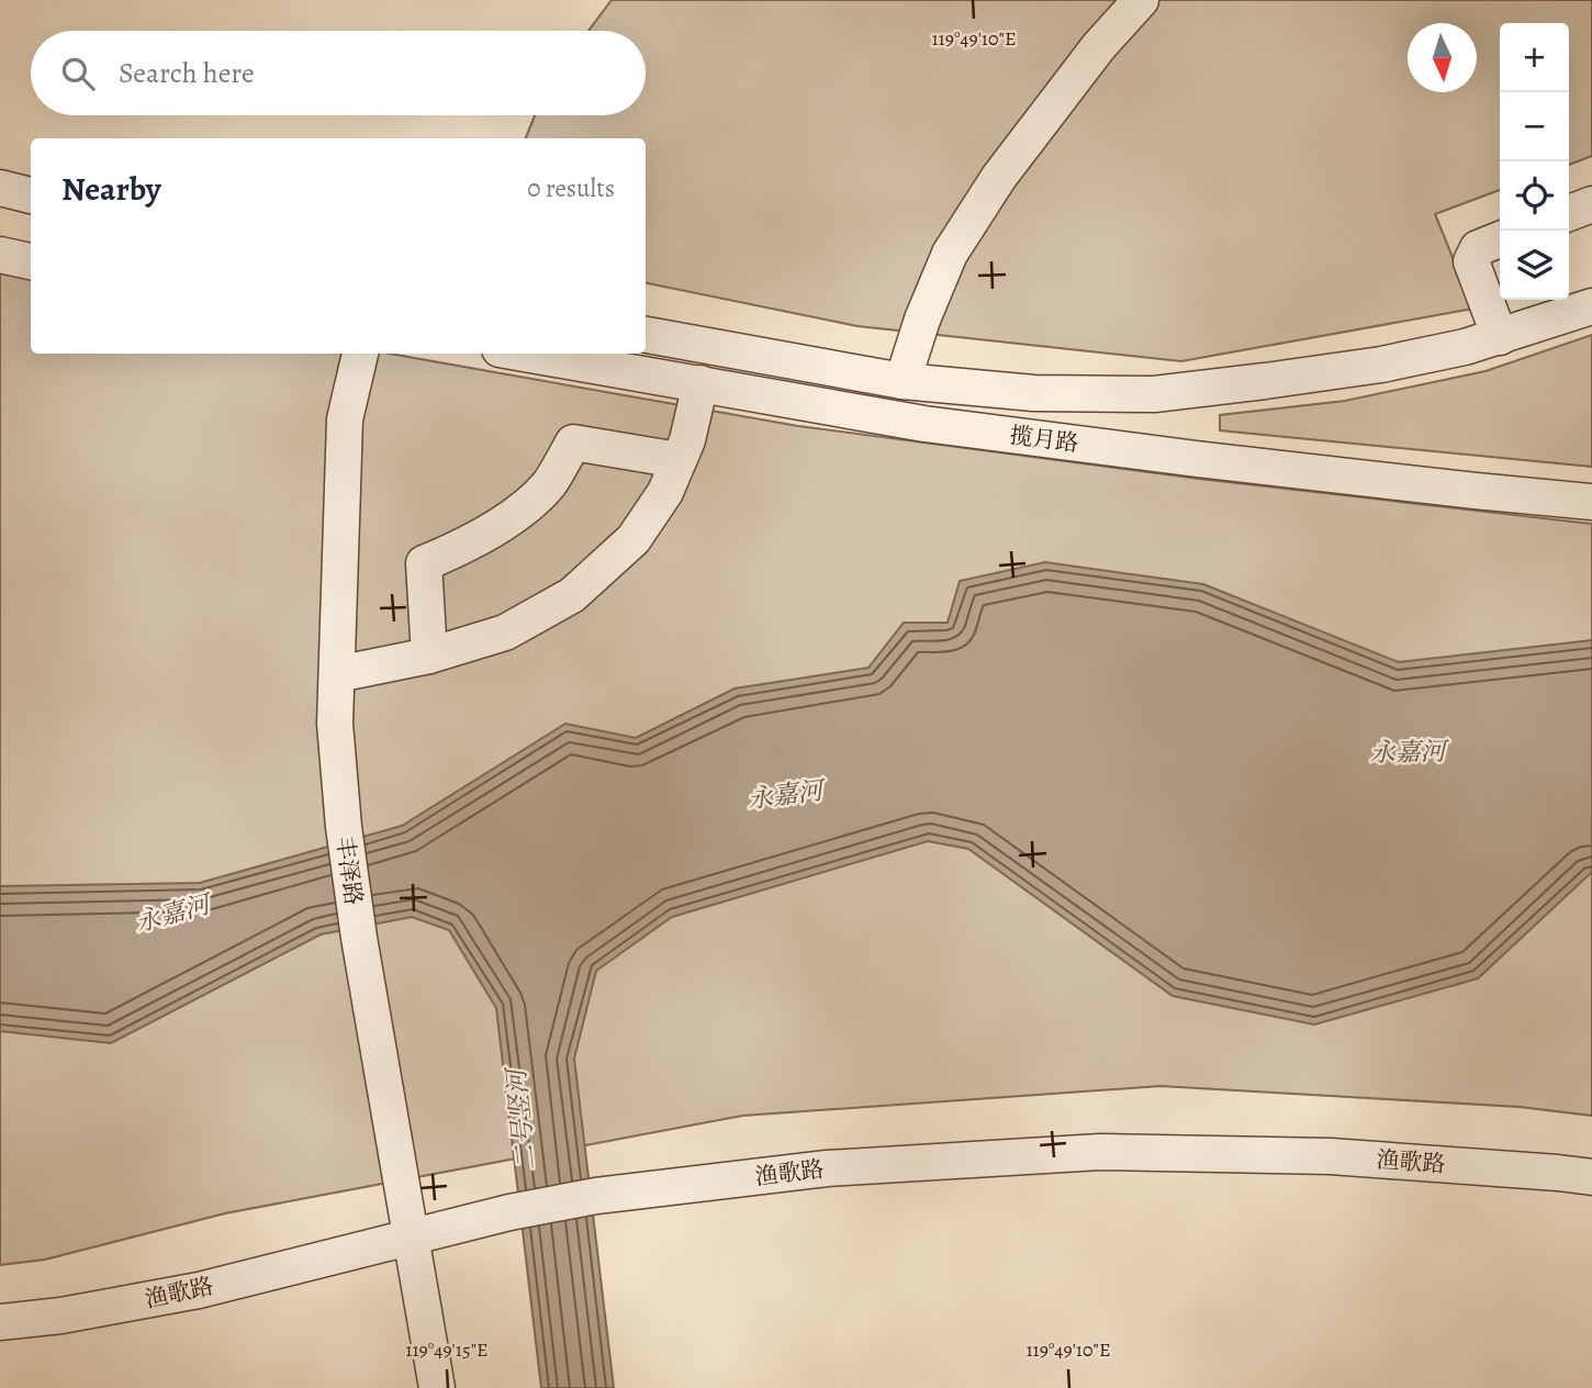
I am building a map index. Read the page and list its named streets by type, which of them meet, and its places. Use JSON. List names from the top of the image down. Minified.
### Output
{"streets":{"street":["揽月路","丰泽路","渔歌路"]},"crossings":[["丰泽路","渔歌路"]],"water":["永嘉河","二号竖河"],"north":"bottom","page":{"map_buttons":["+","−"],"search":"Search here","heading":["Nearby","0 results"]},"coordinates":["119°49'10\"E","119°49'15\"E"]}
